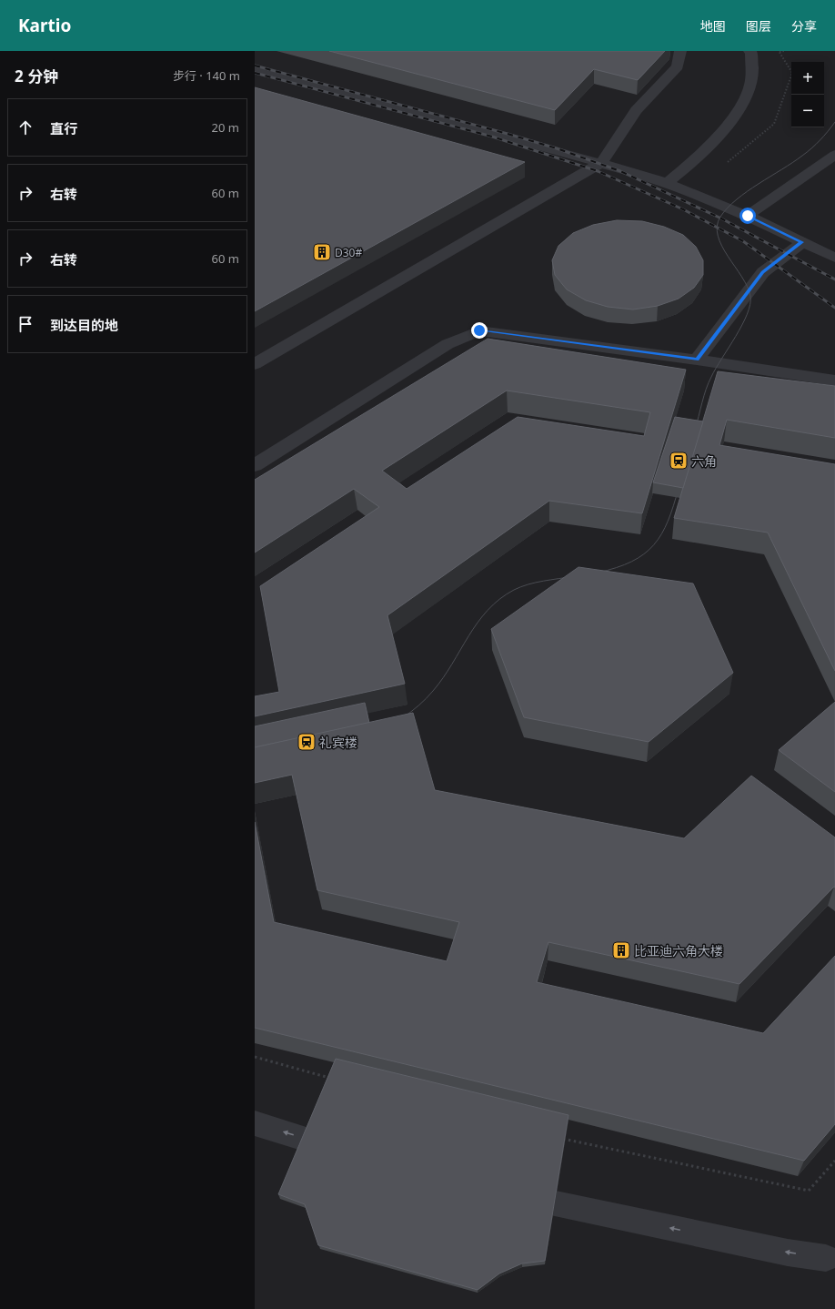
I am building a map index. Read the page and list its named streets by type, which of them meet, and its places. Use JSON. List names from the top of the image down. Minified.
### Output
{"places":{"building":["D30#","比亚迪六角大楼"],"station":["六角","礼宾楼"]},"page":{"header":"Kartio","nav":["地图","图层","分享"],"heading":["2 分钟","步行 · 140 m"],"map_buttons":["+","−"],"list":[["直行","20 m"],["右转","60 m"],["右转","60 m"],"到达目的地"]}}
